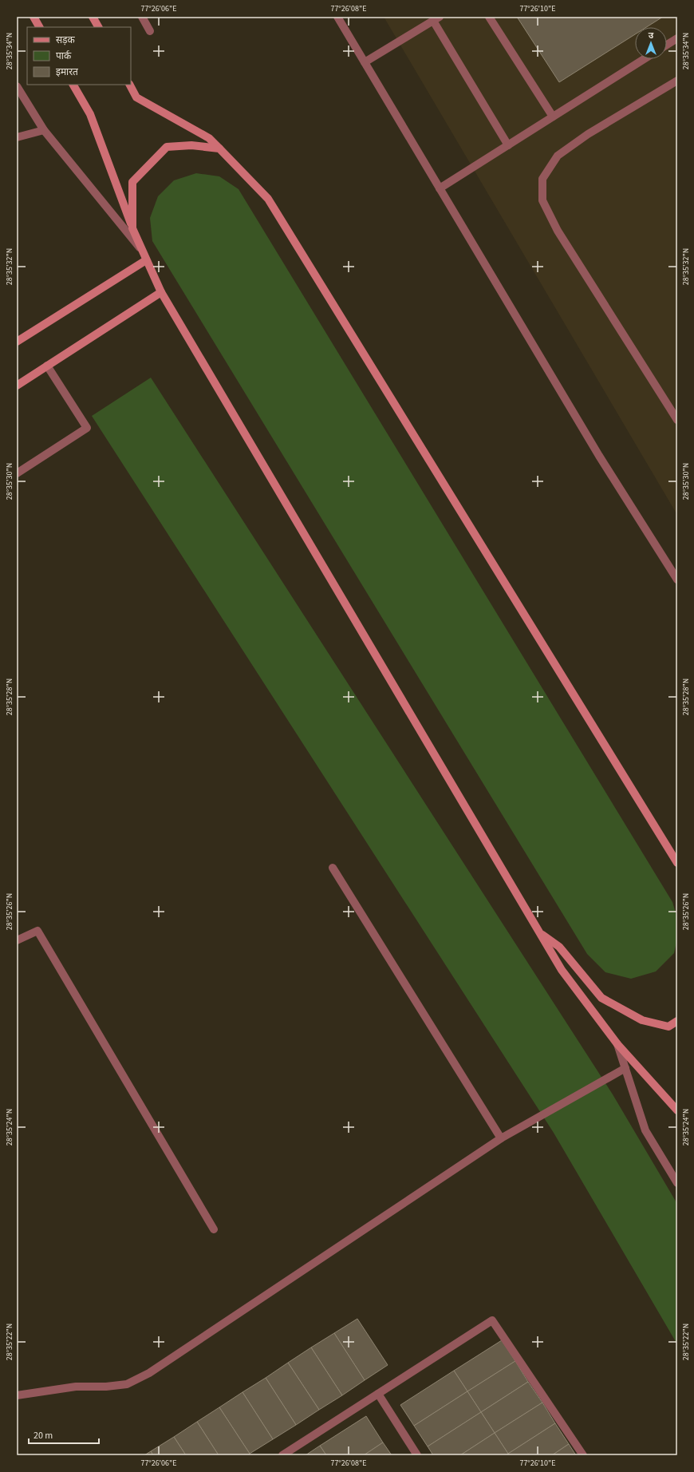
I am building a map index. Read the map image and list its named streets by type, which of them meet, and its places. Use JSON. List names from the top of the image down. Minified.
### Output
{"legend":["सड़क","पार्क","इमारत"],"scale_bar":"20 m","north":"top","coordinates":["77°26'06\"E","77°26'08\"E","77°26'10\"E","28°35'34\"N","28°35'32\"N","28°35'30\"N","28°35'28\"N","28°35'26\"N","28°35'24\"N","28°35'22\"N"]}
